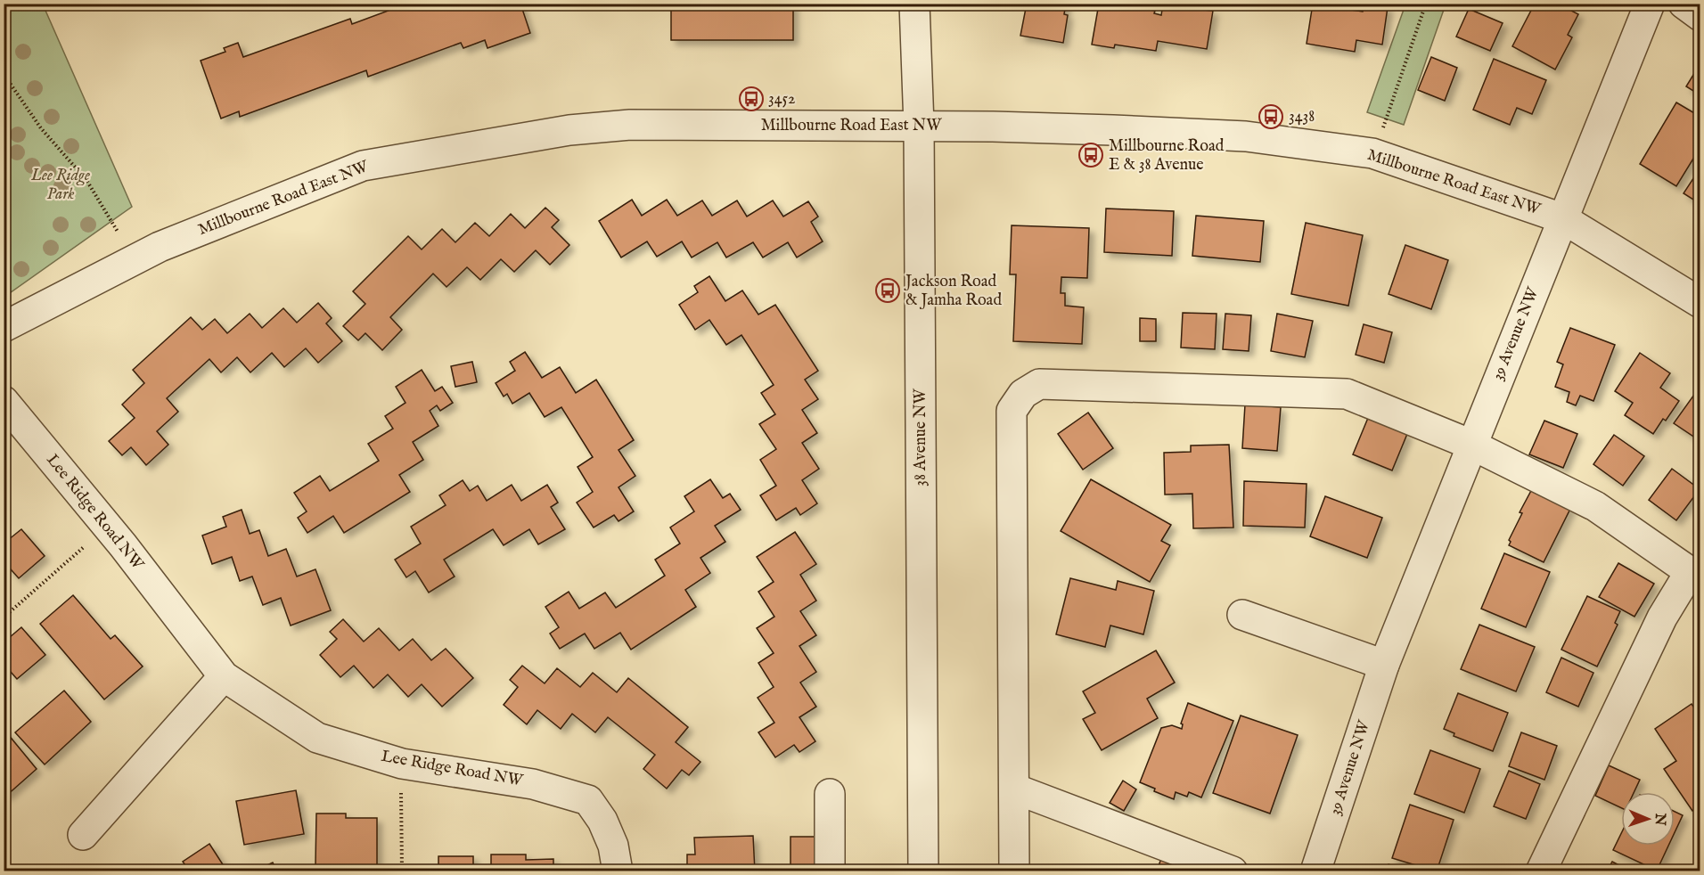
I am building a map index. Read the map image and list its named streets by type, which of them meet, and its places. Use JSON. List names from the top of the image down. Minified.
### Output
{"streets":{"street":["Millbourne Road East NW","39 Avenue NW","38 Avenue NW","Lee Ridge Road NW"]},"crossings":[["Millbourne Road East NW","39 Avenue NW"],["Millbourne Road East NW","38 Avenue NW"]],"parks":["Lee Ridge Park"],"places":{"bus stop":["3452","3438","Millbourne Road E & 38 Avenue","Jackson Road & Jamha Road"]},"north":"right"}
